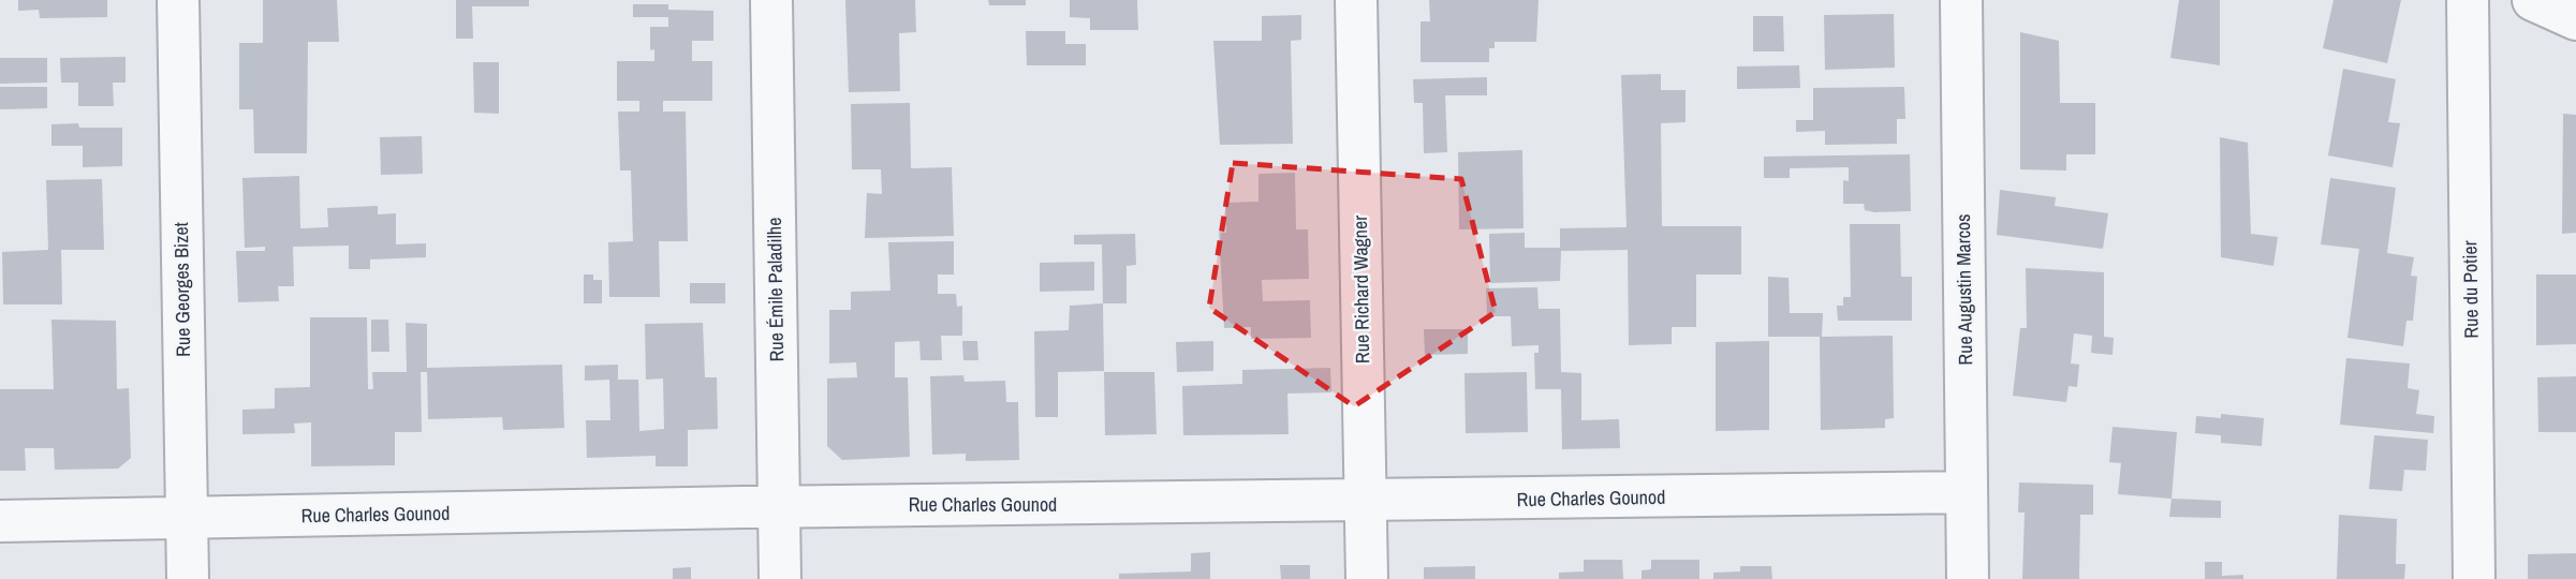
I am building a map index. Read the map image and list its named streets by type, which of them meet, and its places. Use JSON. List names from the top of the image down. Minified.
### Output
{"streets":{"street":["Rue Georges Bizet","Rue Émile Paladilhe","Rue Richard Wagner","Rue Augustin Marcos","Rue du Potier","Rue Charles Gounod"]},"crossings":[["Rue Georges Bizet","Rue Charles Gounod"],["Rue Émile Paladilhe","Rue Charles Gounod"],["Rue Richard Wagner","Rue Charles Gounod"],["Rue Augustin Marcos","Rue Charles Gounod"]]}
